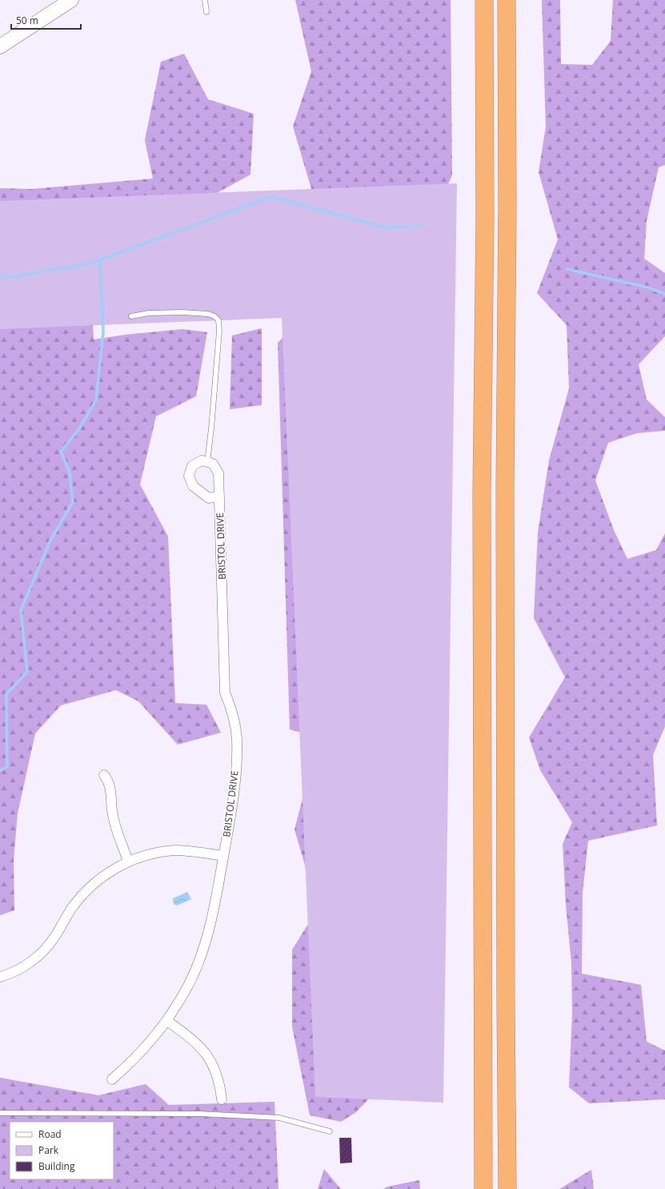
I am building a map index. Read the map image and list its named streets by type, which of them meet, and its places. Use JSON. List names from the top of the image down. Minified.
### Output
{"streets":{"street":["BRISTOL DRIVE"]},"legend":["Road","Park","Building"],"scale_bar":"50 m"}
